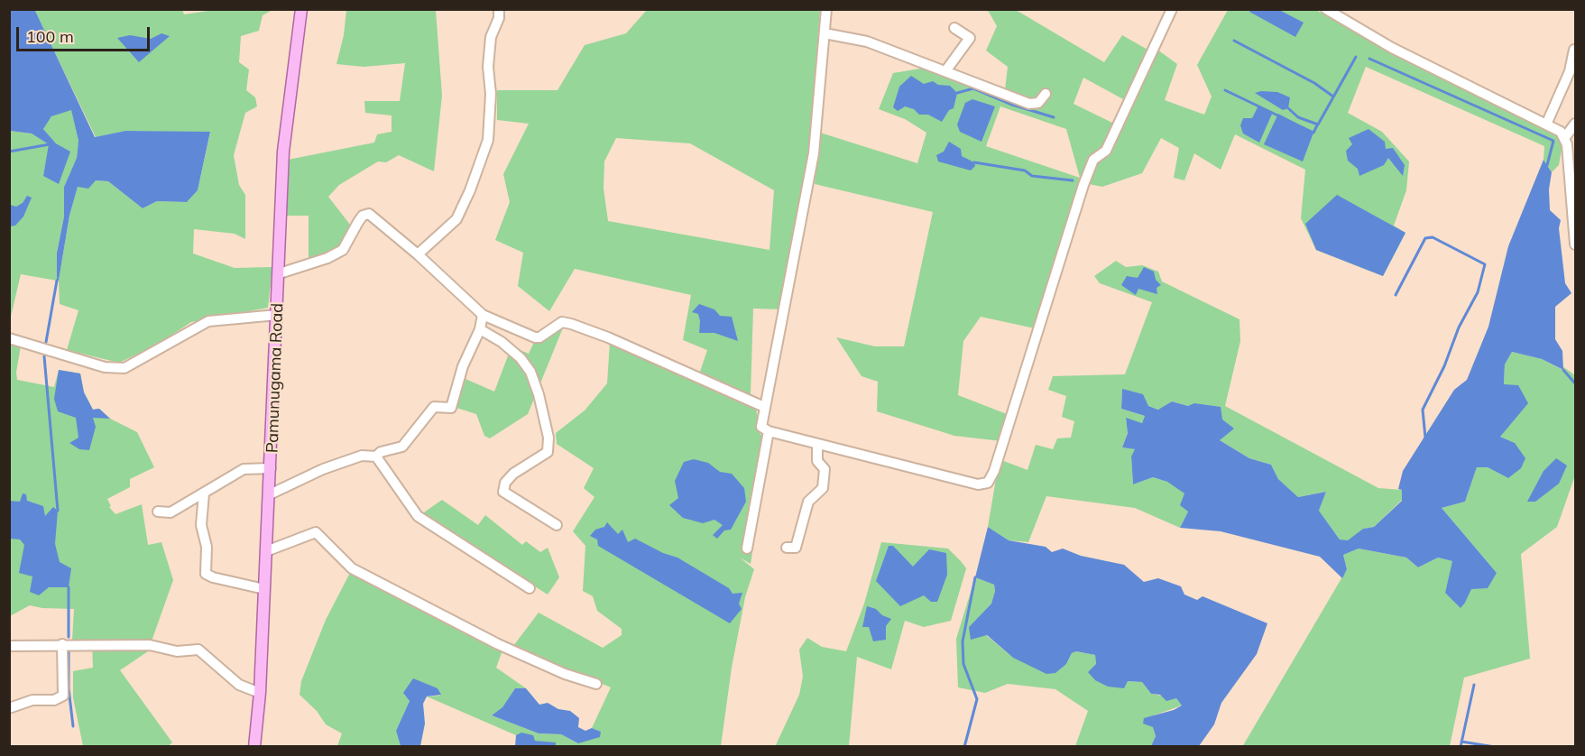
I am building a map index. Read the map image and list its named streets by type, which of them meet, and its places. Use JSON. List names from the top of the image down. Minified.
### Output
{"streets":{"main road":["Pamunugama Road"]},"scale_bar":"100 m"}
